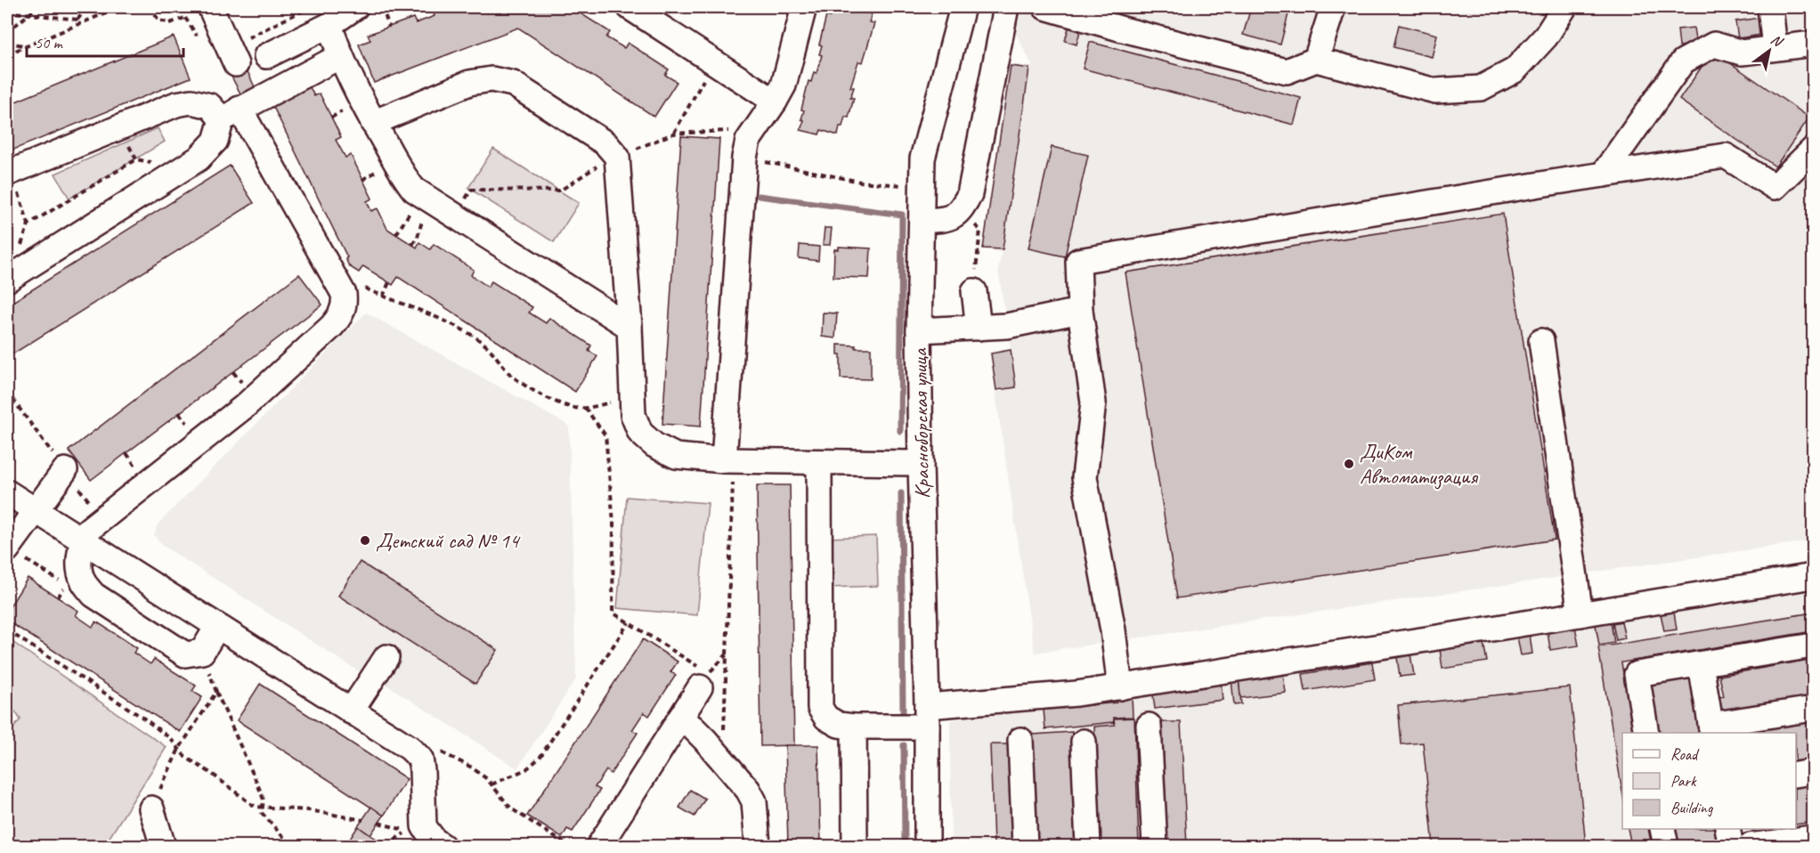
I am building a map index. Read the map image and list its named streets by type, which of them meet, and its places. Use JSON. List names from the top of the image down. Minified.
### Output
{"streets":{"street":["Красноборская улица"]},"places":["ДиКом Автоматизация","Детский сад № 14"],"legend":["Road","Park","Building"],"scale_bar":"50 m","north":"top right"}
